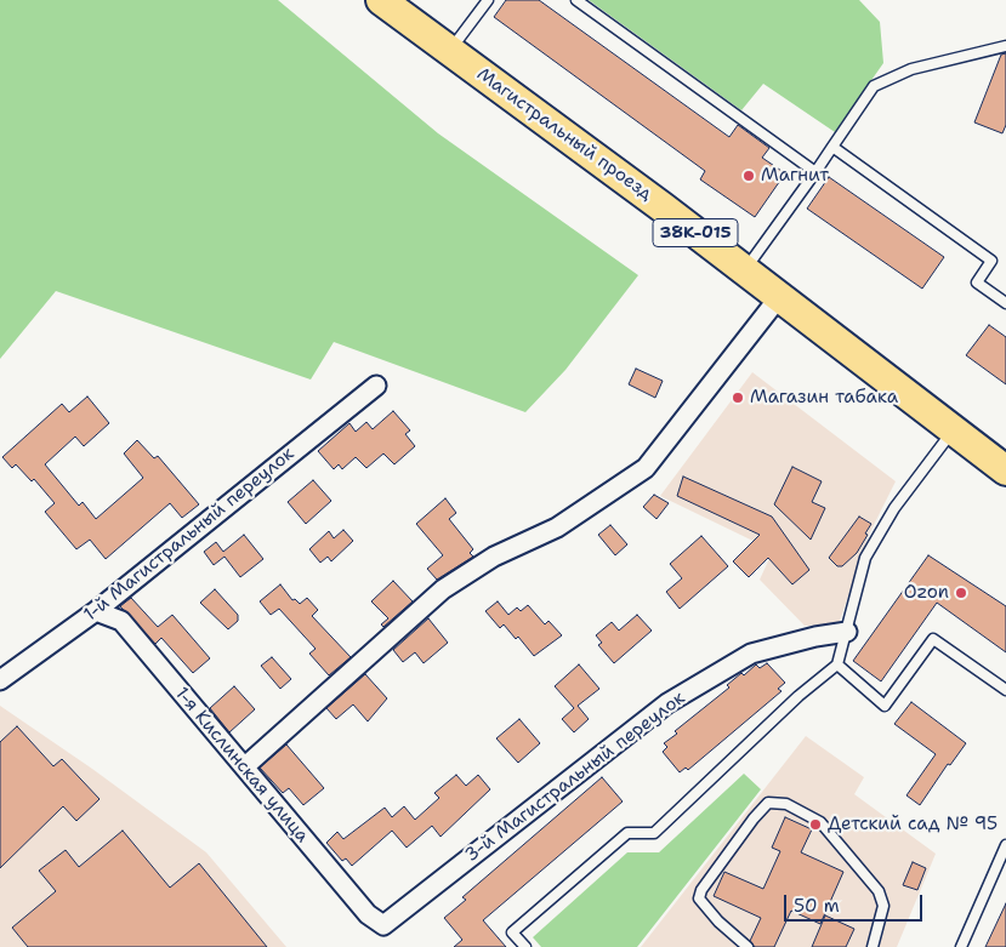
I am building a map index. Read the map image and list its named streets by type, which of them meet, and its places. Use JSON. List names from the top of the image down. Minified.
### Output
{"streets":{"main road":["Магистральный проезд","38К-015"],"street":["1-й Магистральный переулок","1-я Кислинская улица","3-й Магистральный переулок"]},"crossings":[["1-й Магистральный переулок","1-я Кислинская улица"],["1-я Кислинская улица","3-й Магистральный переулок"]],"places":["Магнит","Магазин табака","Ozon","Детский сад № 95"],"scale_bar":"50 m"}
